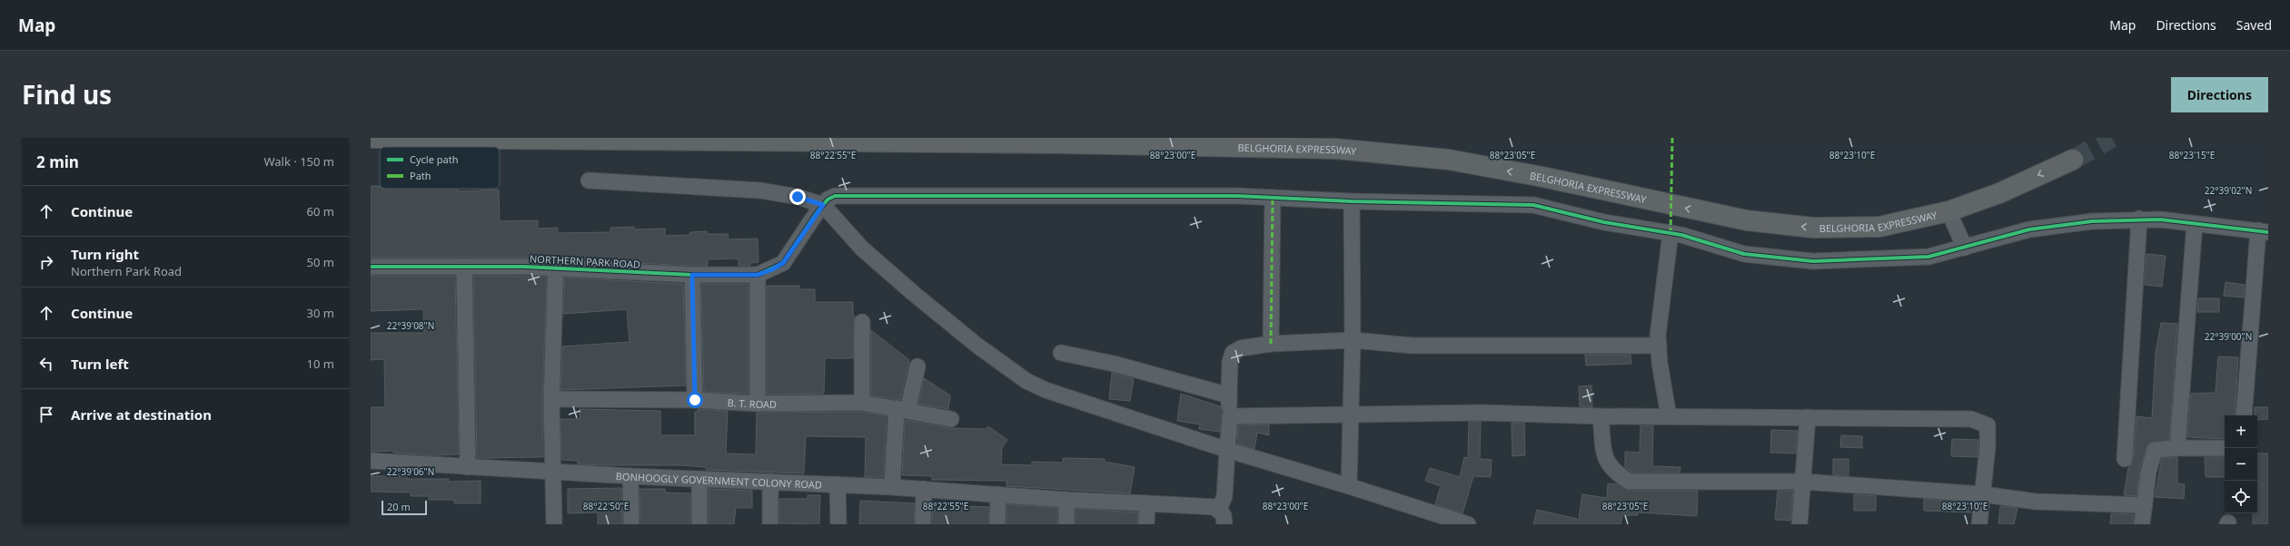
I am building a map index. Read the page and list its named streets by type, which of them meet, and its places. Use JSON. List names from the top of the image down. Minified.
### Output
{"streets":{"highway":["BELGHORIA EXPRESSWAY"],"street":["NORTHERN PARK ROAD","B. T. ROAD","BONHOOGLY GOVERNMENT COLONY ROAD"]},"one_way":["BELGHORIA EXPRESSWAY"],"legend":["Cycle path","Path"],"scale_bar":"20 m","page":{"header":"Map","nav":["Map","Directions","Saved"],"title":"Find us","buttons":"Directions","heading":["2 min","Walk · 150 m"],"list":[["Continue","60 m"],["Turn right","Northern Park Road","50 m"],["Continue","30 m"],["Turn left","10 m"],"Arrive at destination"],"map_buttons":["+","−"],"scale":"20 m"},"coordinates":["88°22'55\"E","88°23'00\"E","88°23'05\"E","88°23'10\"E","88°23'15\"E","22°39'02\"N","22°39'08\"N","22°39'00\"N","22°39'06\"N","88°22'50\"E"]}
